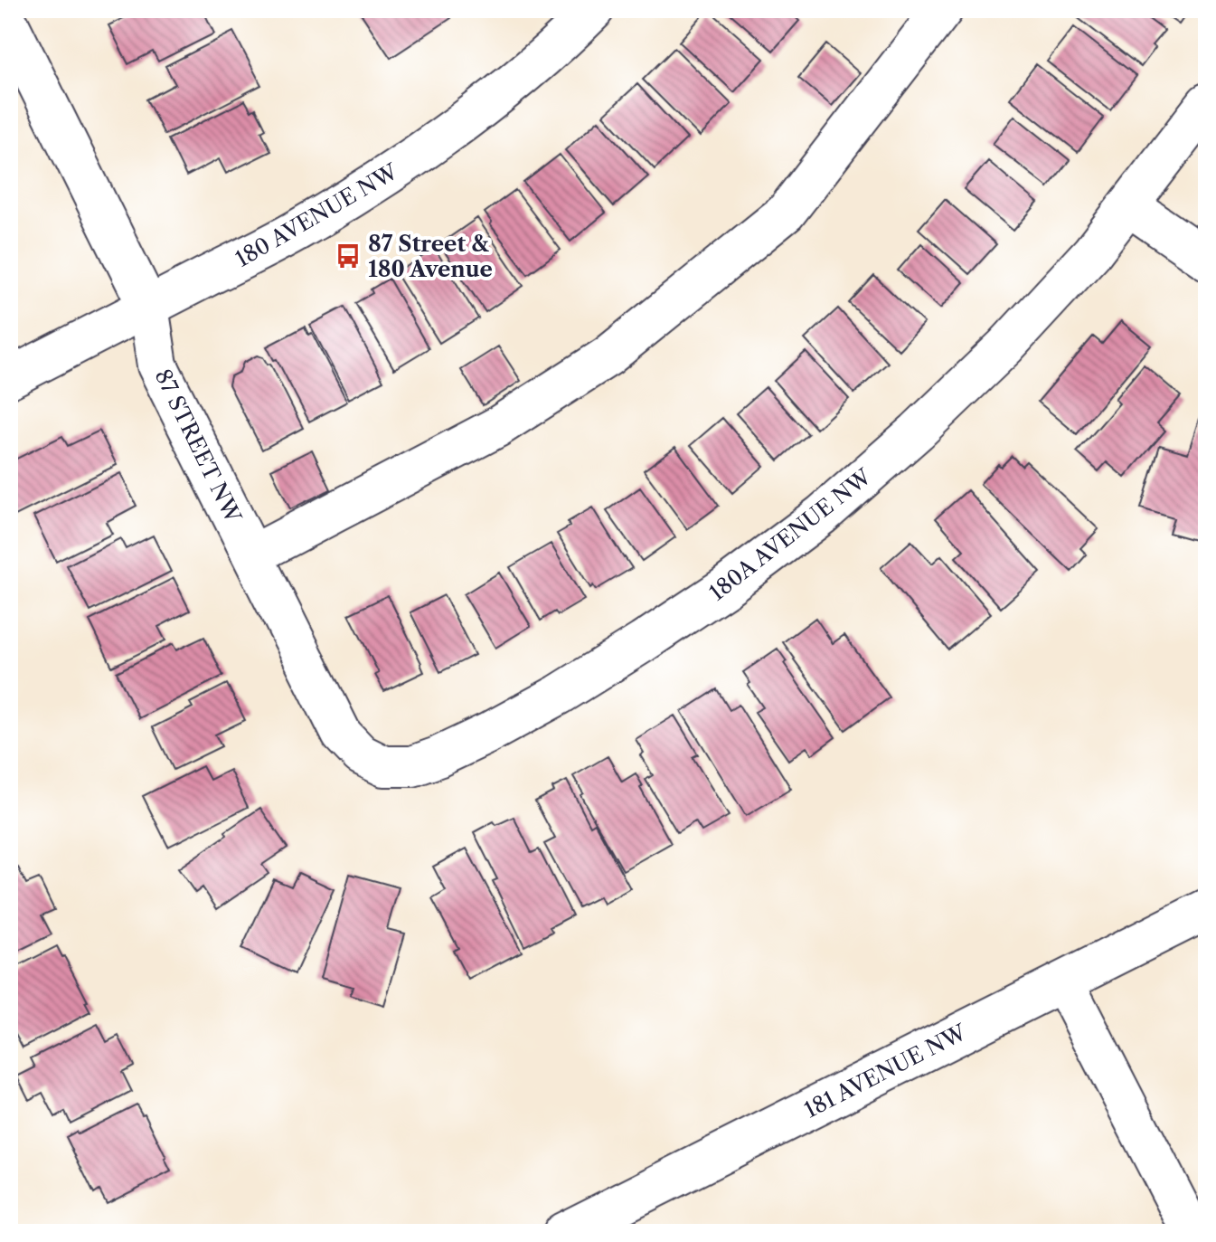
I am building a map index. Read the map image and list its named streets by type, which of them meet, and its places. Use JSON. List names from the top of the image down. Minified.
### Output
{"streets":{"street":["180 AVENUE NW","87 STREET NW","180A AVENUE NW","181 AVENUE NW"]},"crossings":[["180 AVENUE NW","87 STREET NW"],["87 STREET NW","180A AVENUE NW"]],"places":{"bus stop":["87 Street & 180 Avenue"]}}
